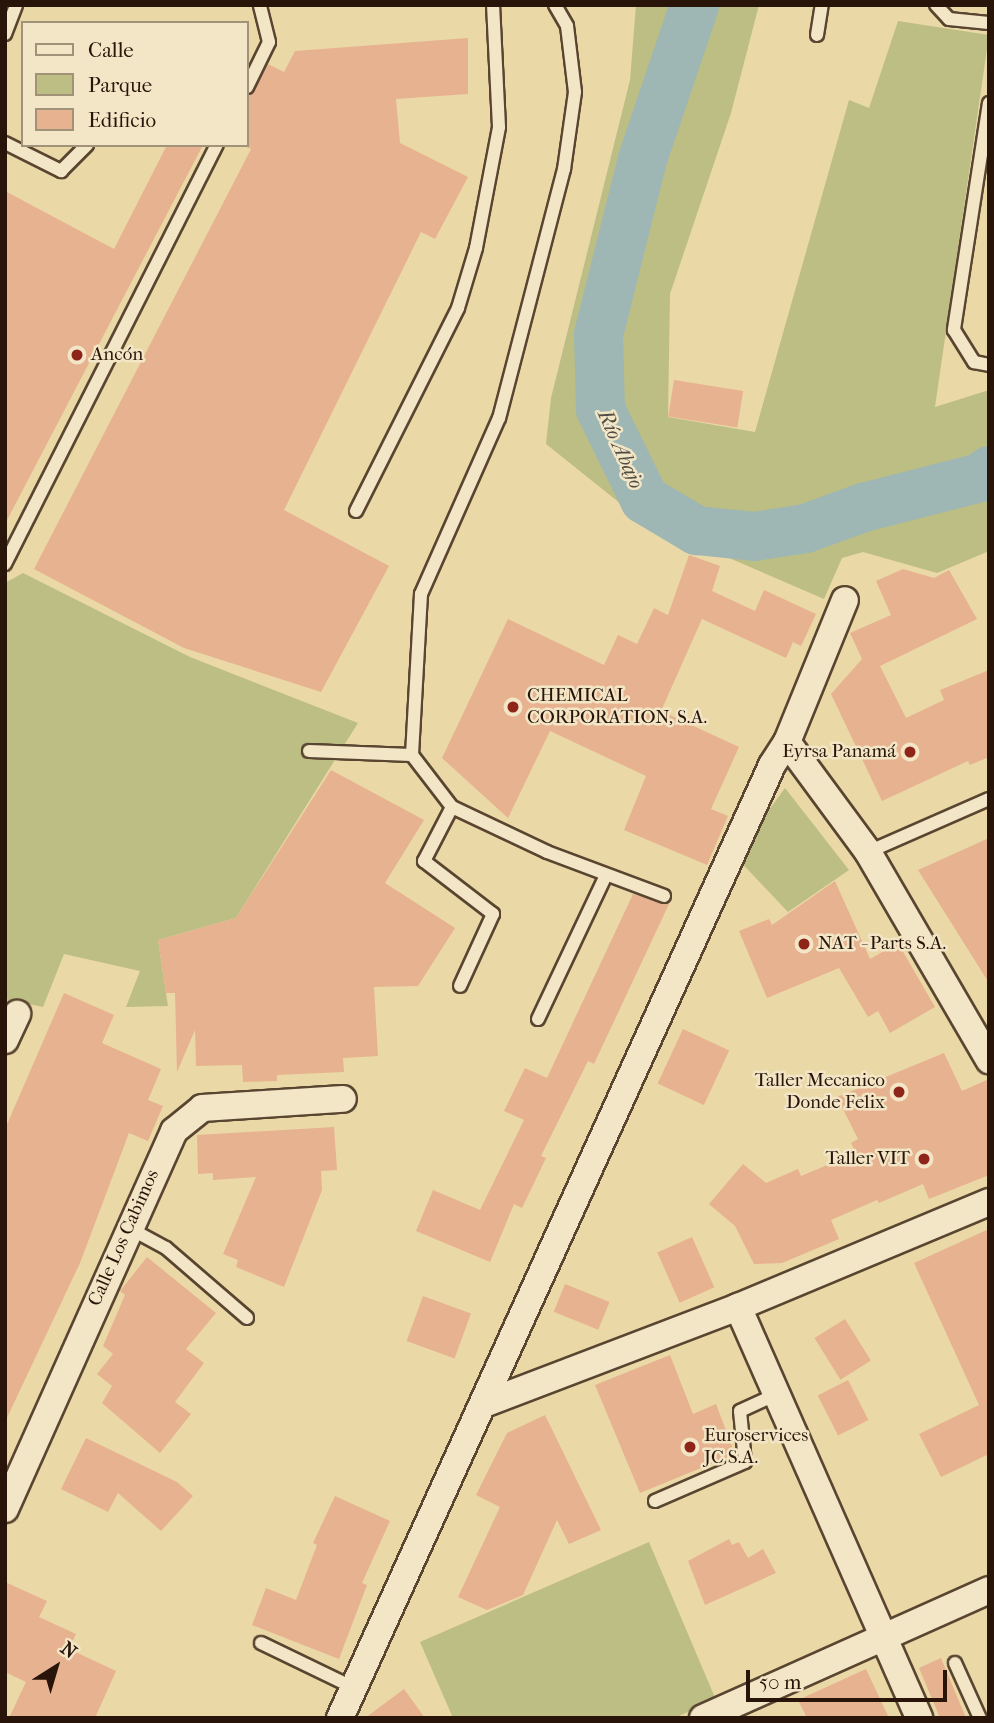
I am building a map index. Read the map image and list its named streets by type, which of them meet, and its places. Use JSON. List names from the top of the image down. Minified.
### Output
{"streets":{"street":["Calle Los Cabimos"]},"water":["Río Abajo"],"places":["Ancón","CHEMICAL CORPORATION, S.A.","Eyrsa Panamá","NAT - Parts S.A.","Taller Mecanico Donde Felix","Taller VIT","Euroservices JC S.A."],"legend":["Calle","Parque","Edificio"],"scale_bar":"50 m","north":"top right"}
